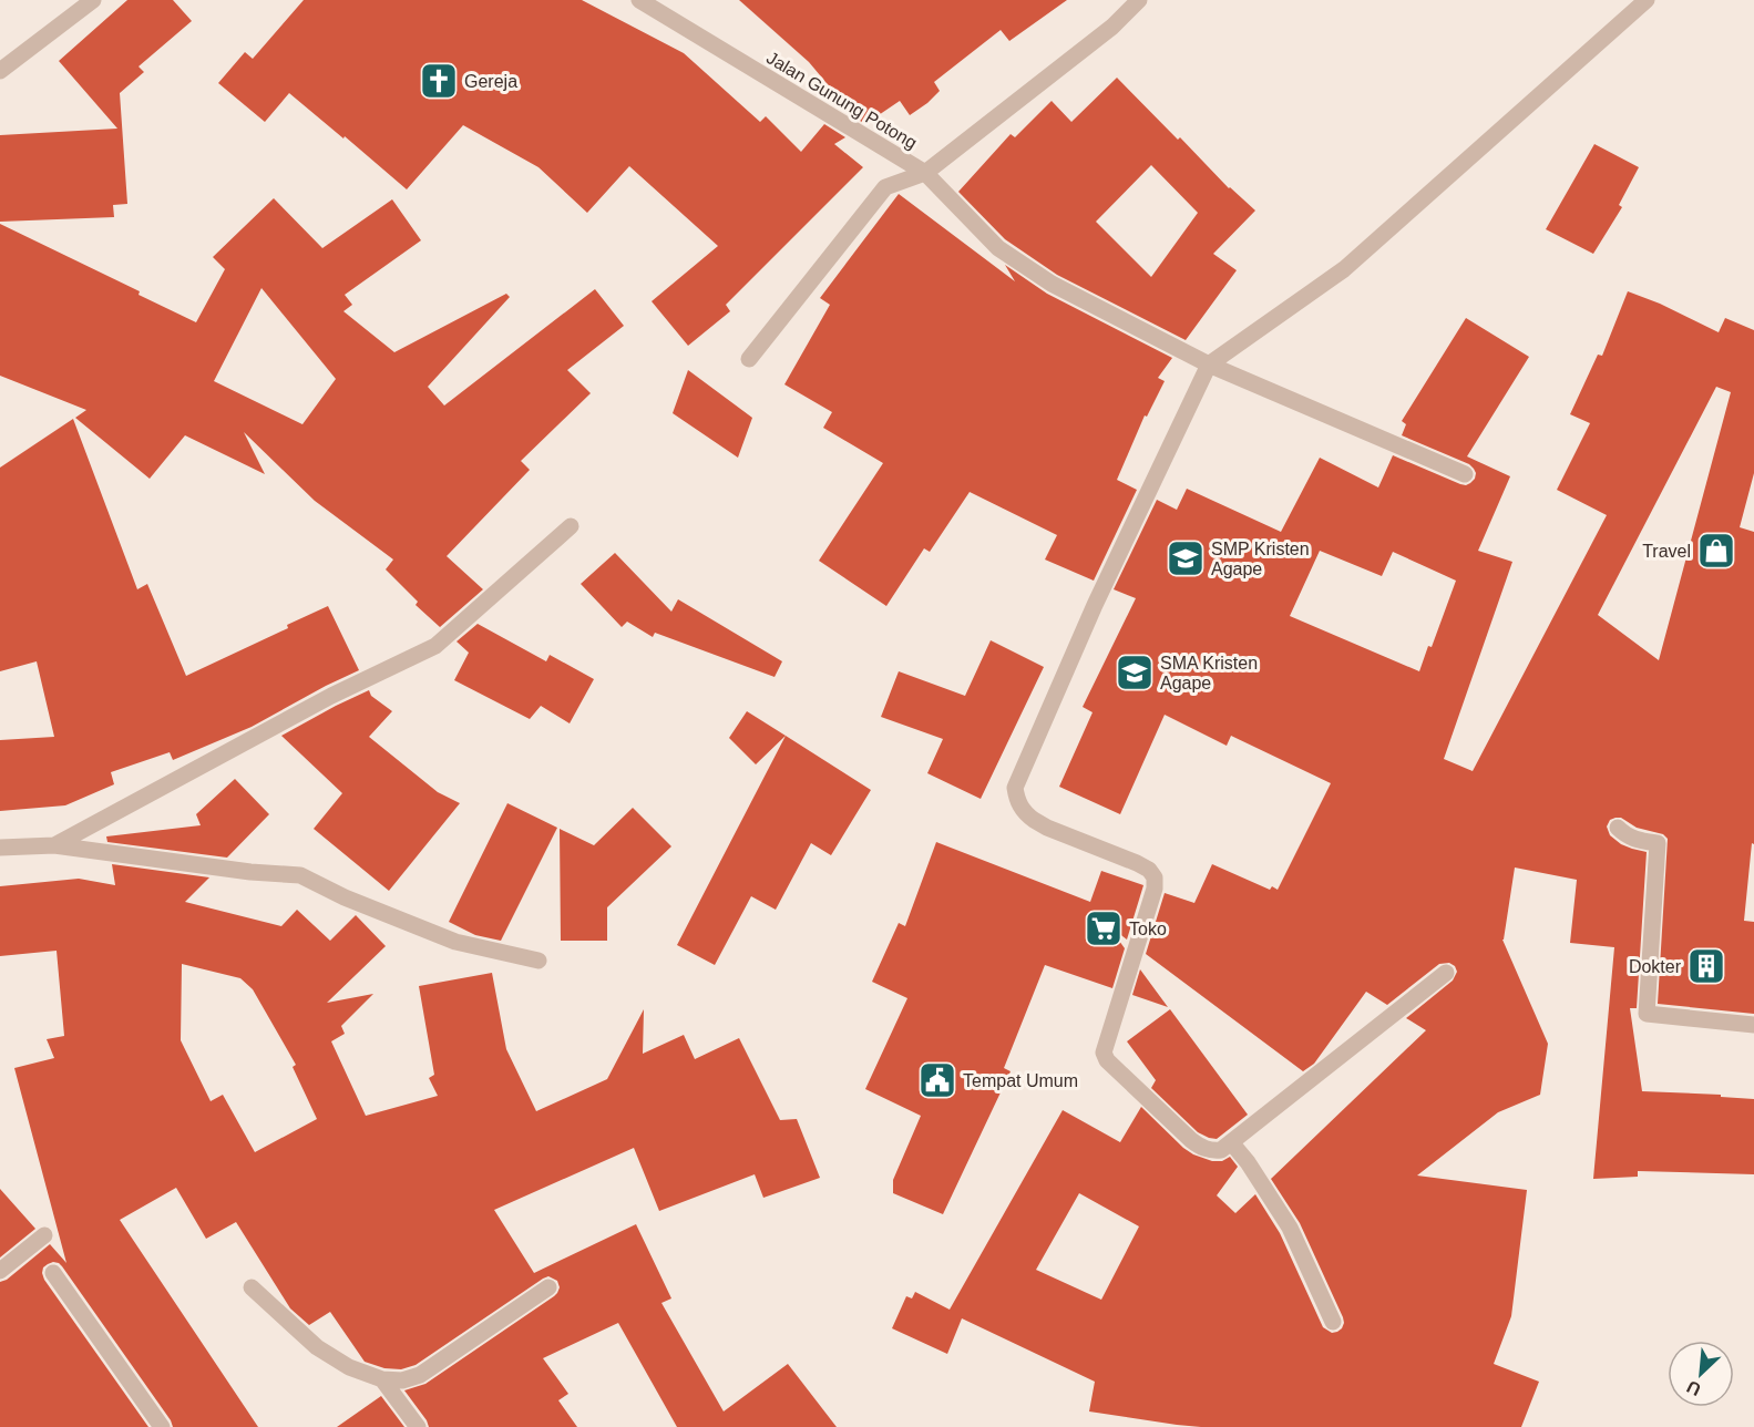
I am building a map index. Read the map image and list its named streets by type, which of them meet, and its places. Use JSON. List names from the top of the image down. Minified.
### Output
{"streets":{"street":["Jalan Gunung Potong"]},"places":{"church":["Gereja"],"shop":["Travel"],"school or university":["SMP Kristen Agape","SMA Kristen Agape"],"supermarket":["Toko"],"building":["Dokter"],"public building":["Tempat Umum"]},"north":"bottom left"}
